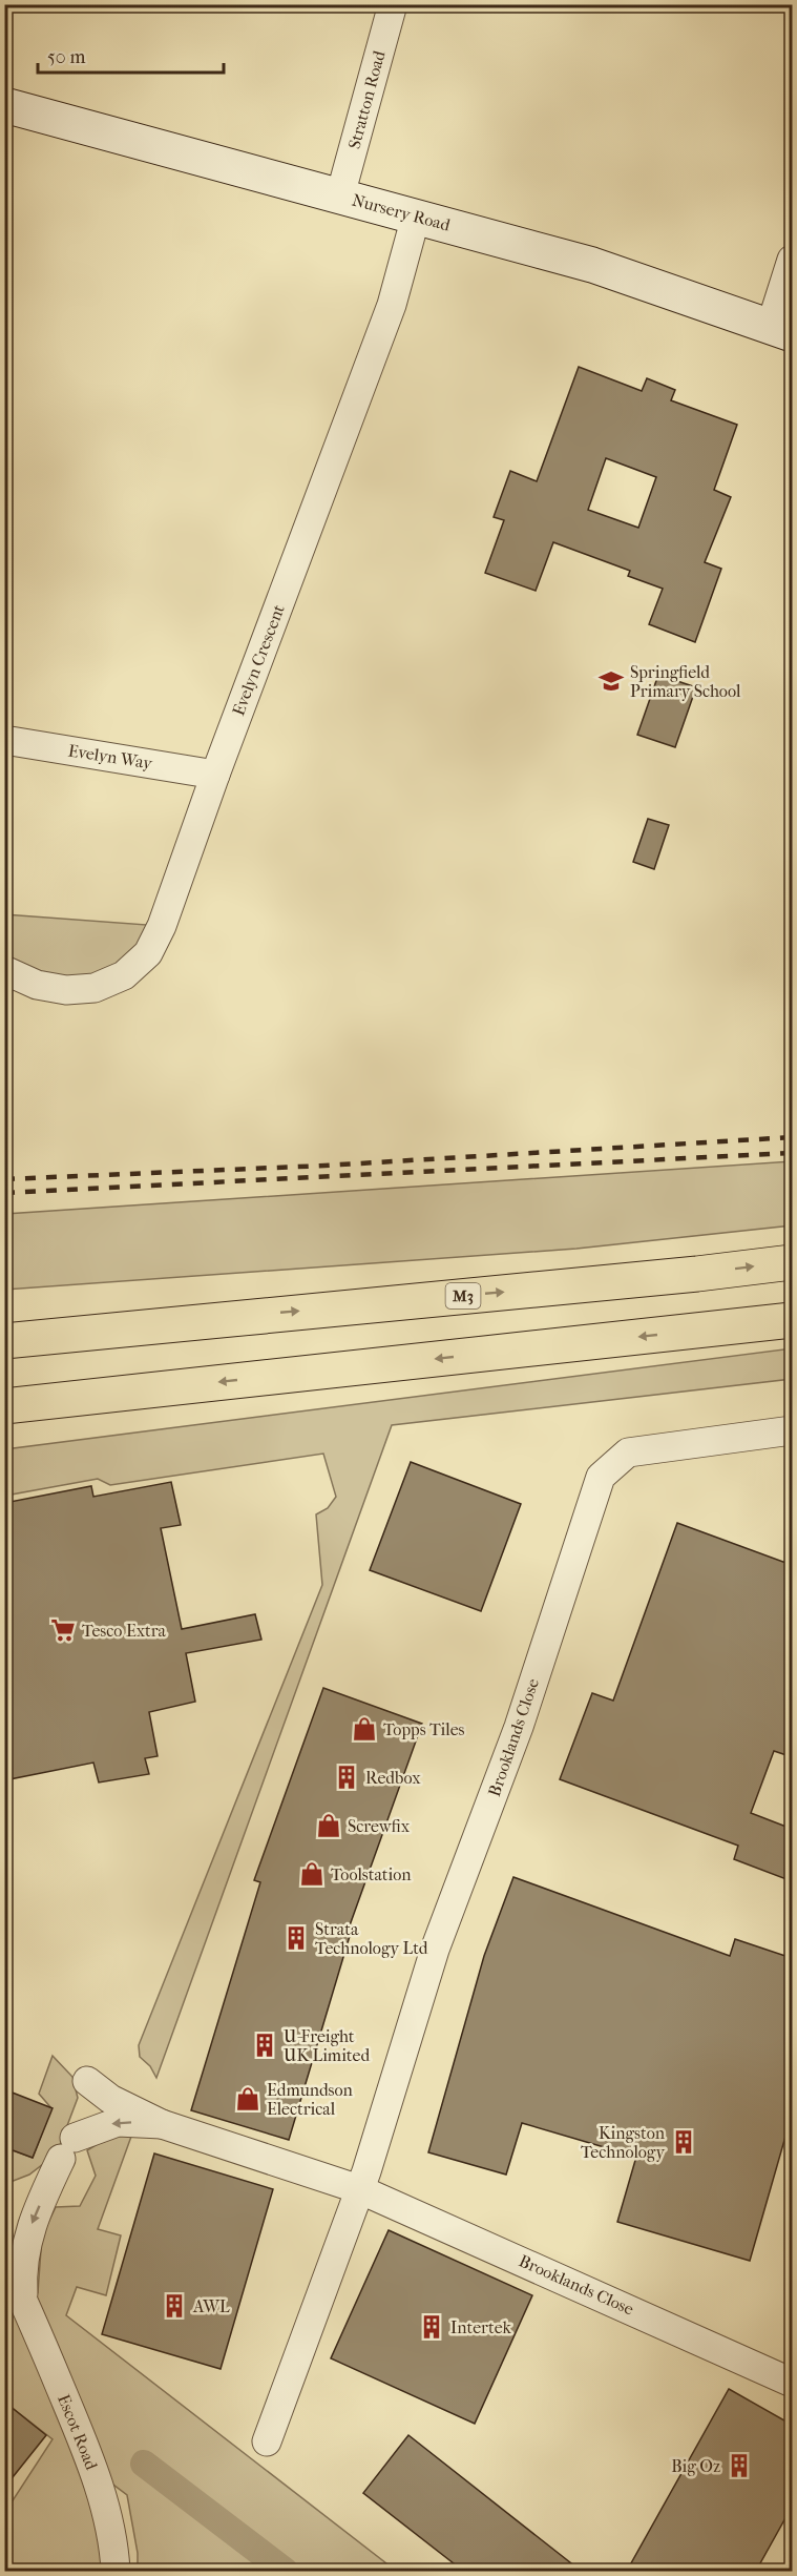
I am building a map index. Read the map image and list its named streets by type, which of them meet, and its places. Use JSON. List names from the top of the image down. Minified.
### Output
{"streets":{"highway":["M3"],"street":["Stratton Road","Nursery Road","Evelyn Crescent","Evelyn Way","Brooklands Close","Escot Road"]},"crossings":[["Stratton Road","Nursery Road"],["Nursery Road","Evelyn Crescent"],["Evelyn Crescent","Evelyn Way"],["Brooklands Close","Escot Road"]],"one_way":["Escot Road"],"places":{"school or university":["Springfield Primary School"],"supermarket":["Tesco Extra"],"shop":["Topps Tiles","Screwfix","Toolstation","Edmundson Electrical"],"building":["Redbox","Strata Technology Ltd","U-Freight UK Limited","Kingston Technology","AWL","Intertek","Big Oz"]},"scale_bar":"50 m"}
